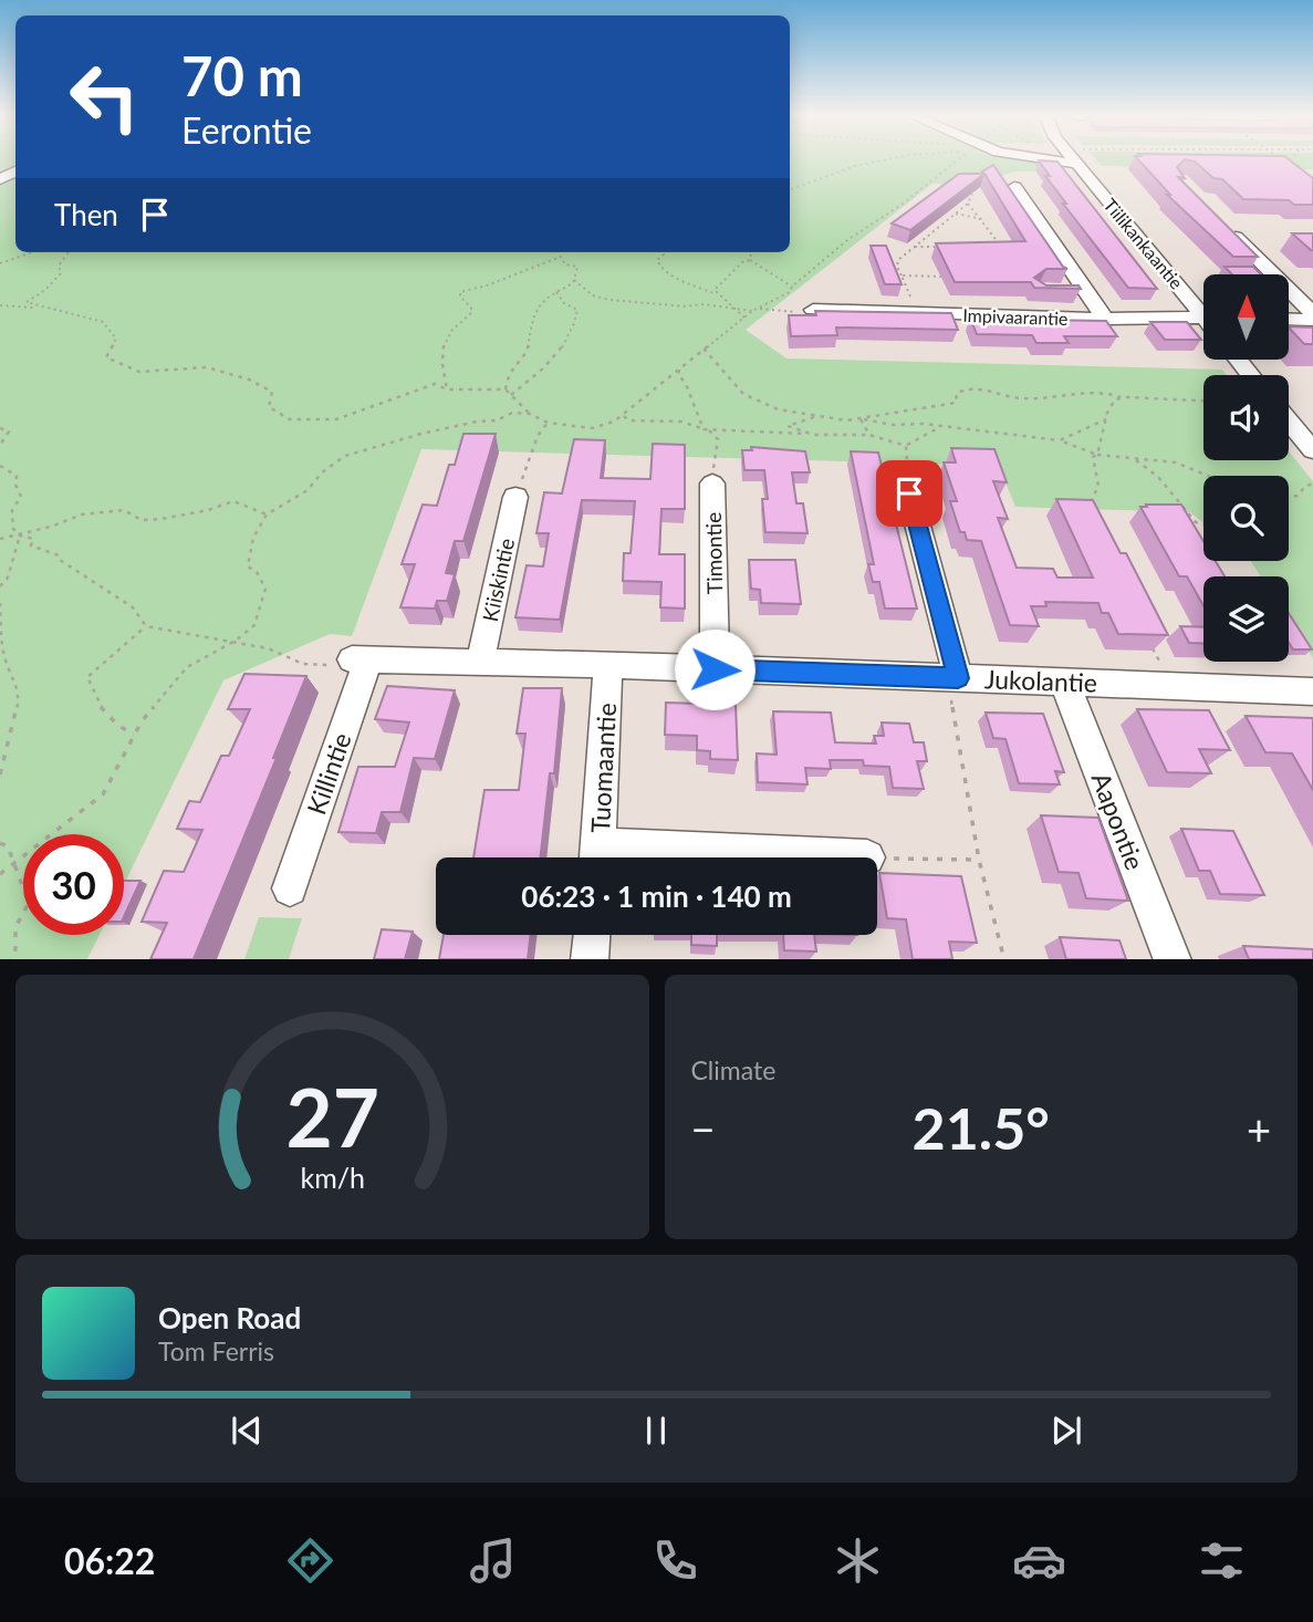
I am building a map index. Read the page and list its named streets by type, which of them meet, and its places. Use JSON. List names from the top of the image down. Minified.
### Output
{"streets":{"street":["Tiilikankaantie","Impivaarantie","Timontie","Kiiskintie","Jukolantie","Tuomaantie","Killintie","Aapontie"]},"crossings":[["Timontie","Jukolantie"],["Kiiskintie","Jukolantie"],["Jukolantie","Tuomaantie"],["Jukolantie","Killintie"],["Jukolantie","Aapontie"]],"north":"top","page":{"turn":["70 m","Eerontie"],"then":"Then","limit":"30","trip":"06:23 · 1 min · 140 m","tile":"Climate","heat":["−","21.5°","+"],"song":["Open Road","Tom Ferris"],"tabs":"06:22","gauge":["27","km/h"]}}
